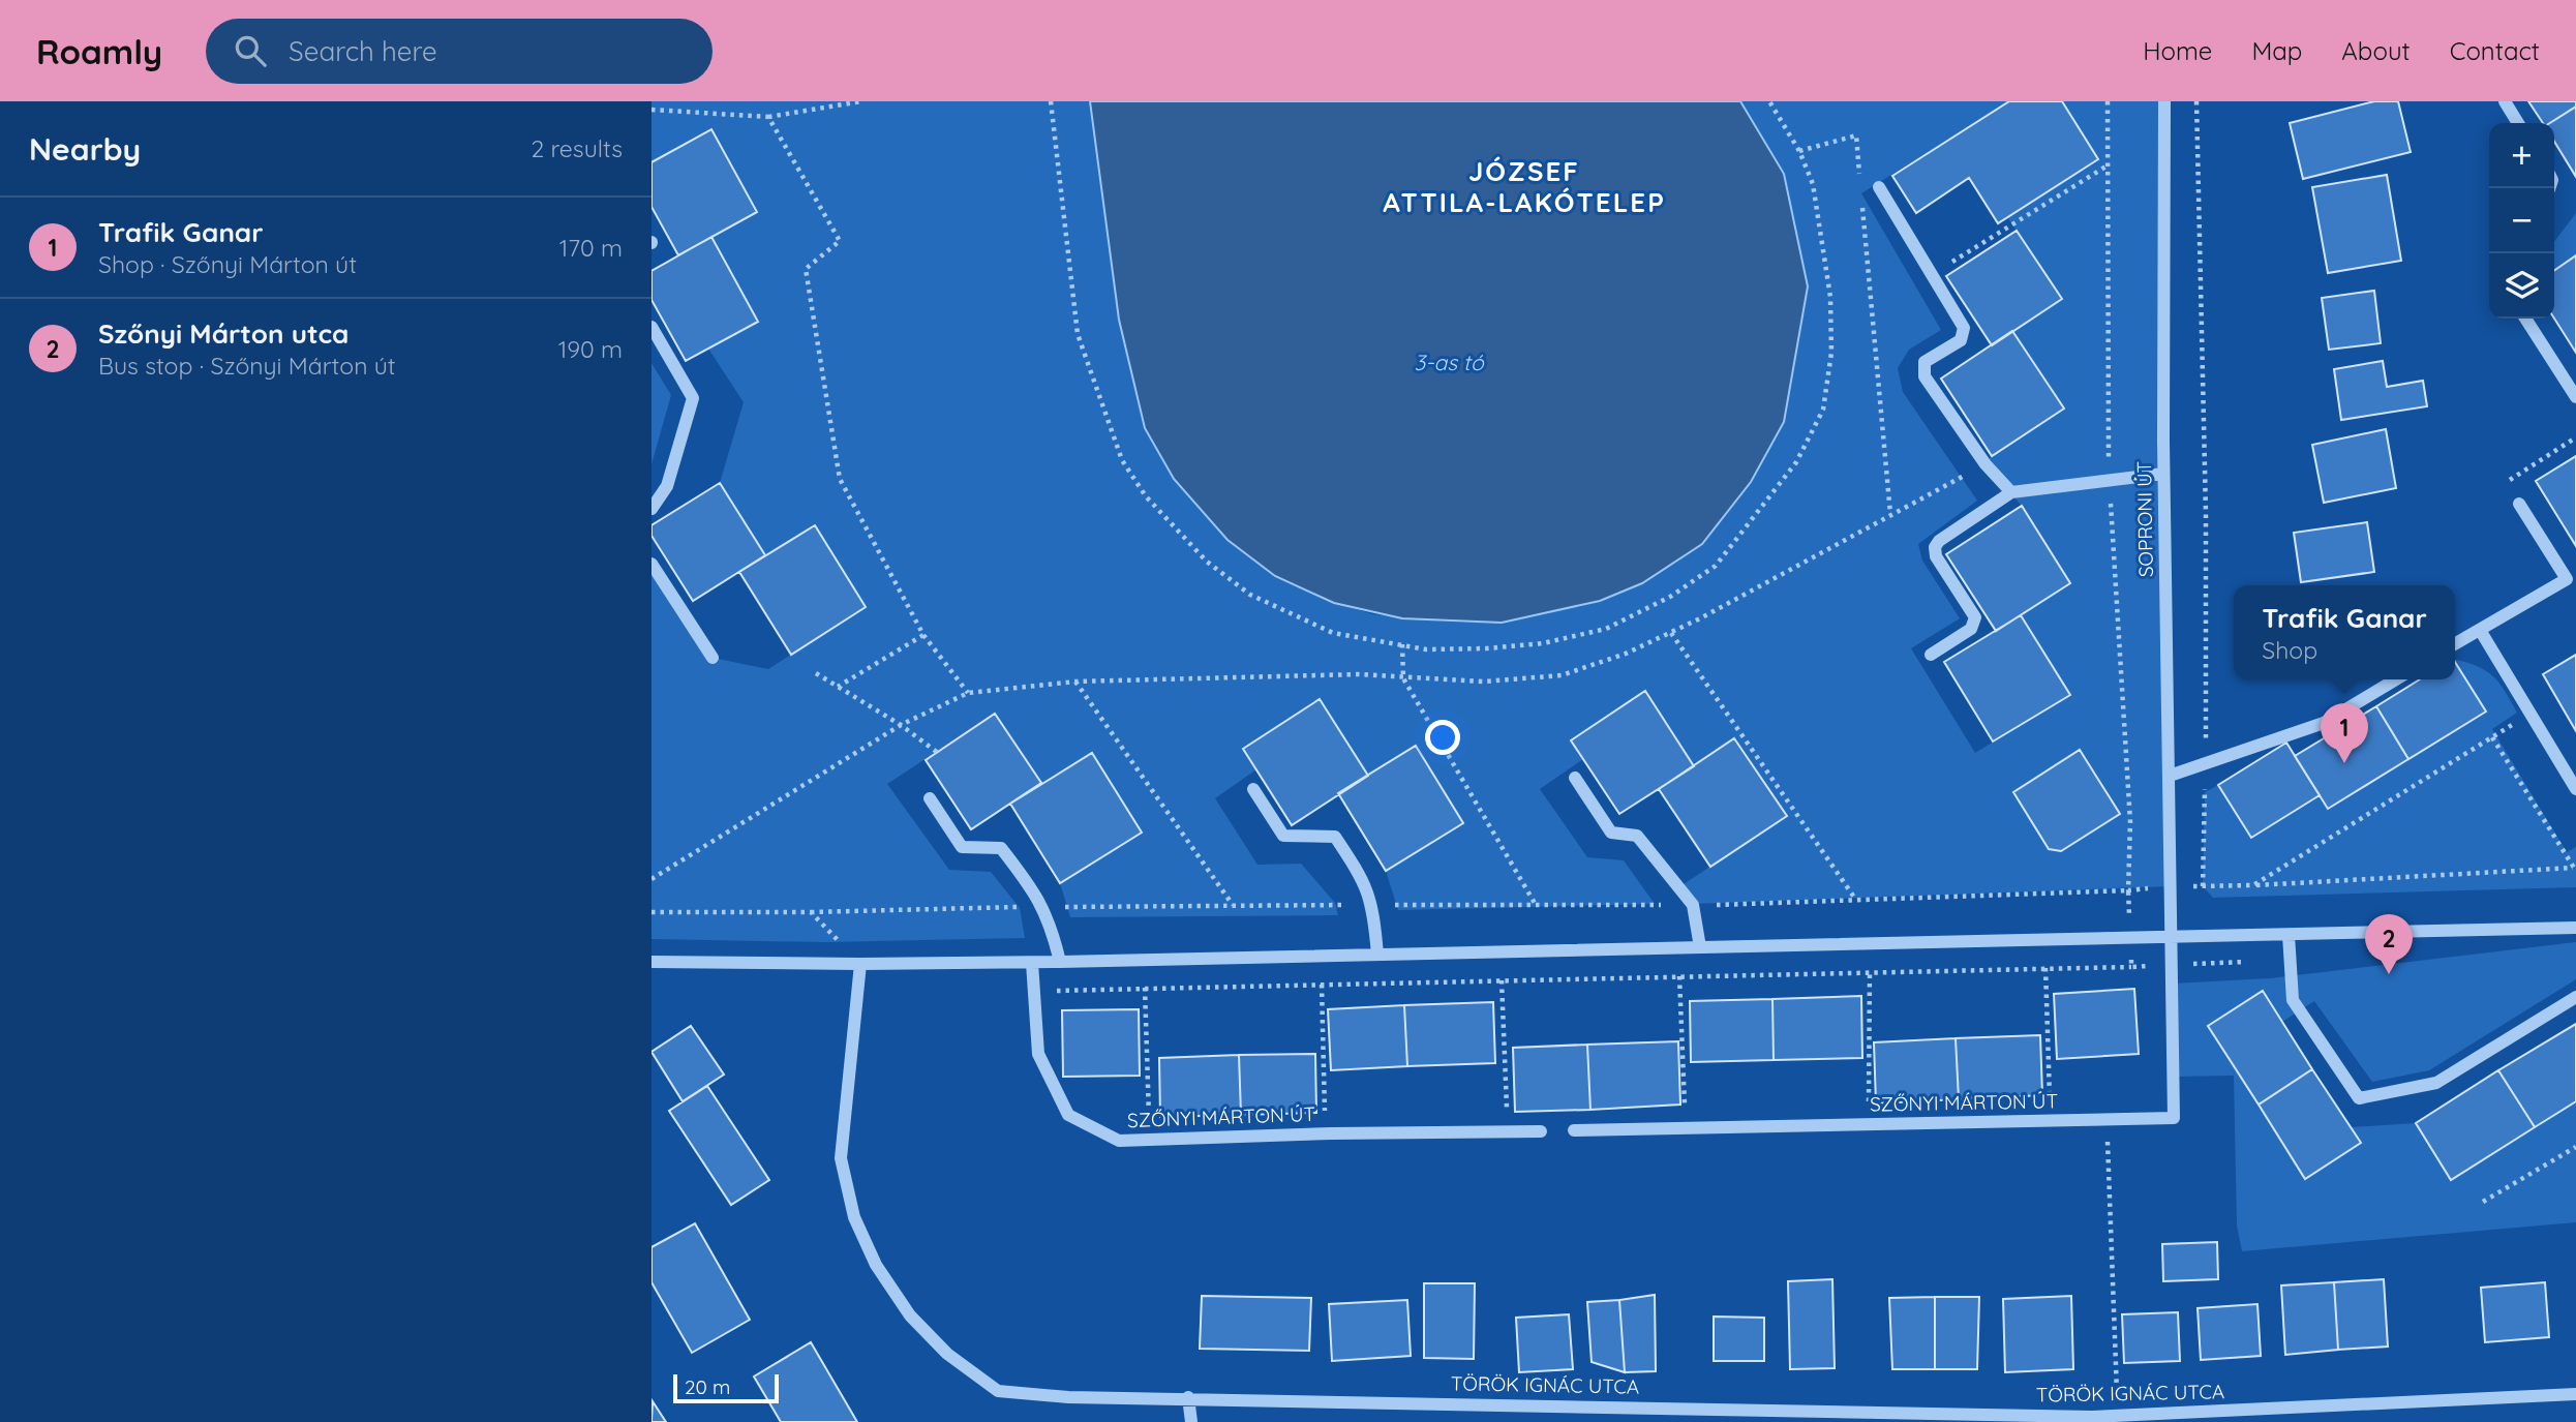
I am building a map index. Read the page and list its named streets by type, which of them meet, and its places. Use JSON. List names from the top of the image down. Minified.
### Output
{"streets":{"street":["SOPRONI ÚT","SZŐNYI MÁRTON ÚT","TÖRÖK IGNÁC UTCA"]},"crossings":[["SOPRONI ÚT","SZŐNYI MÁRTON ÚT"]],"districts":["JÓZSEF ATTILA-LAKÓTELEP"],"water":["3-as tó"],"scale_bar":"20 m","page":{"header":"Roamly","search":"Search here","nav":["Home","Map","About","Contact"],"heading":["Nearby","2 results"],"map_buttons":["+","−"],"list":[{"mark":"1","name":"Trafik Ganar","note":"Shop · Szőnyi Márton út","value":"170 m"},{"mark":"2","name":"Szőnyi Márton utca","note":"Bus stop · Szőnyi Márton út","value":"190 m"}],"popup":["Trafik Ganar","Shop"],"pins":["1","2"],"scale":"20 m"}}
